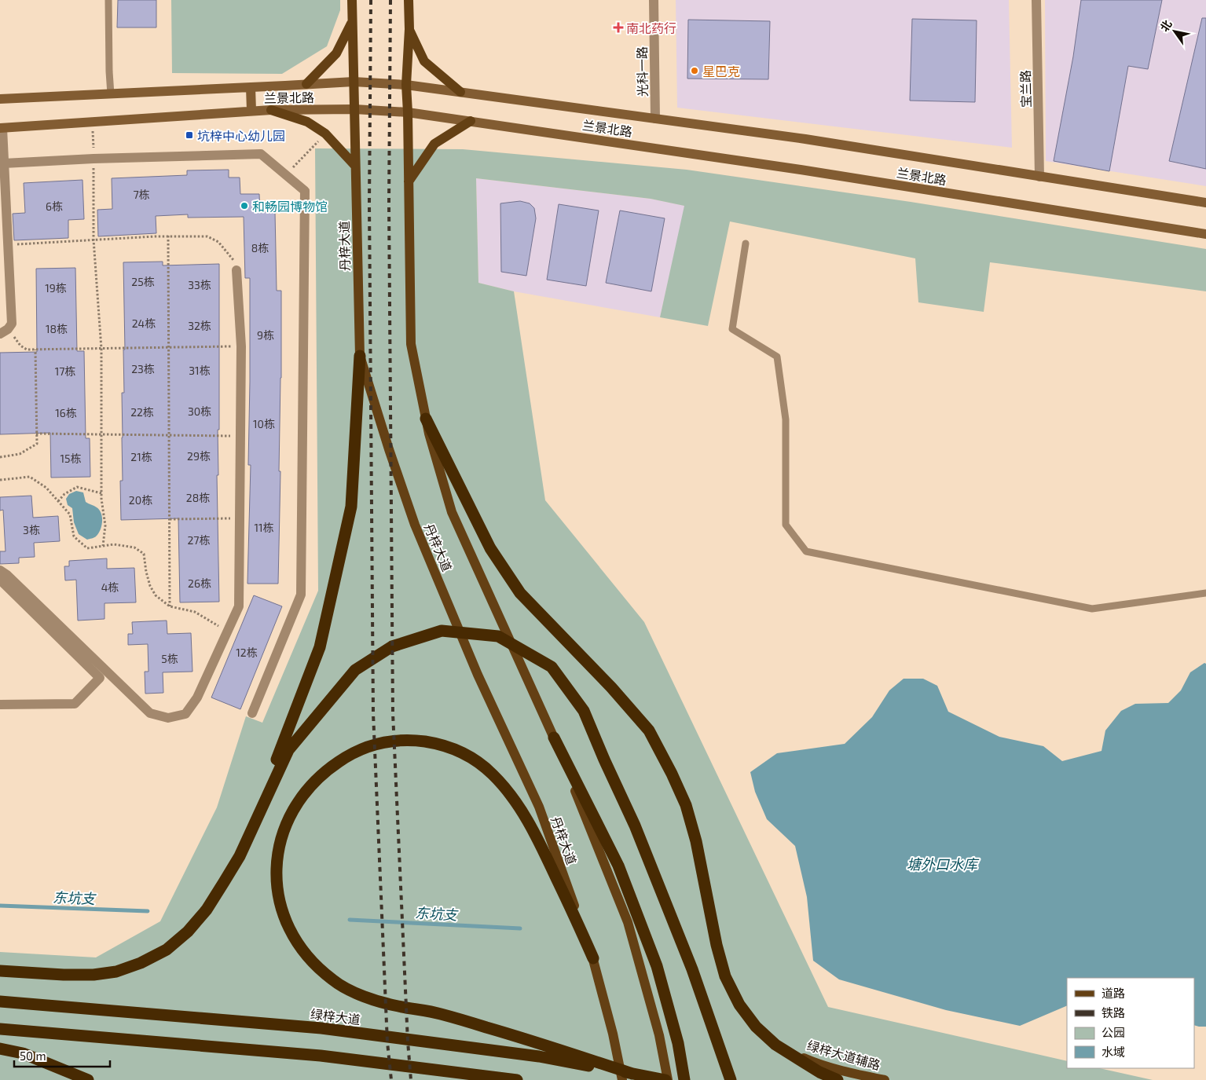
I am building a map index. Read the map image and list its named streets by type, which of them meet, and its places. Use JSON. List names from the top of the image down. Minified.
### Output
{"streets":{"highway":["绿梓大道"],"main road":["兰景北路","丹梓大道","绿梓大道辅路"],"street":["光科一路","宝兰路"]},"crossings":[["光科一路","兰景北路"],["宝兰路","兰景北路"],["兰景北路","丹梓大道"],["丹梓大道","绿梓大道"]],"water":["塘外口水库","东坑支"],"places":{"health":["南北药行"],"other":["星巴克","和畅园博物馆"],"transit":["坑梓中心幼儿园"]},"house_numbers":["7栋","6栋","8栋","25栋","33栋","19栋","24栋","32栋","18栋","9栋","23栋","31栋","17栋","30栋","22栋","16栋","10栋","29栋","21栋","15栋","28栋","20栋","11栋","3栋","27栋","26栋","4栋","12栋","5栋"],"legend":["道路","铁路","公园","水域"],"scale_bar":"50 m","north":"top left"}
